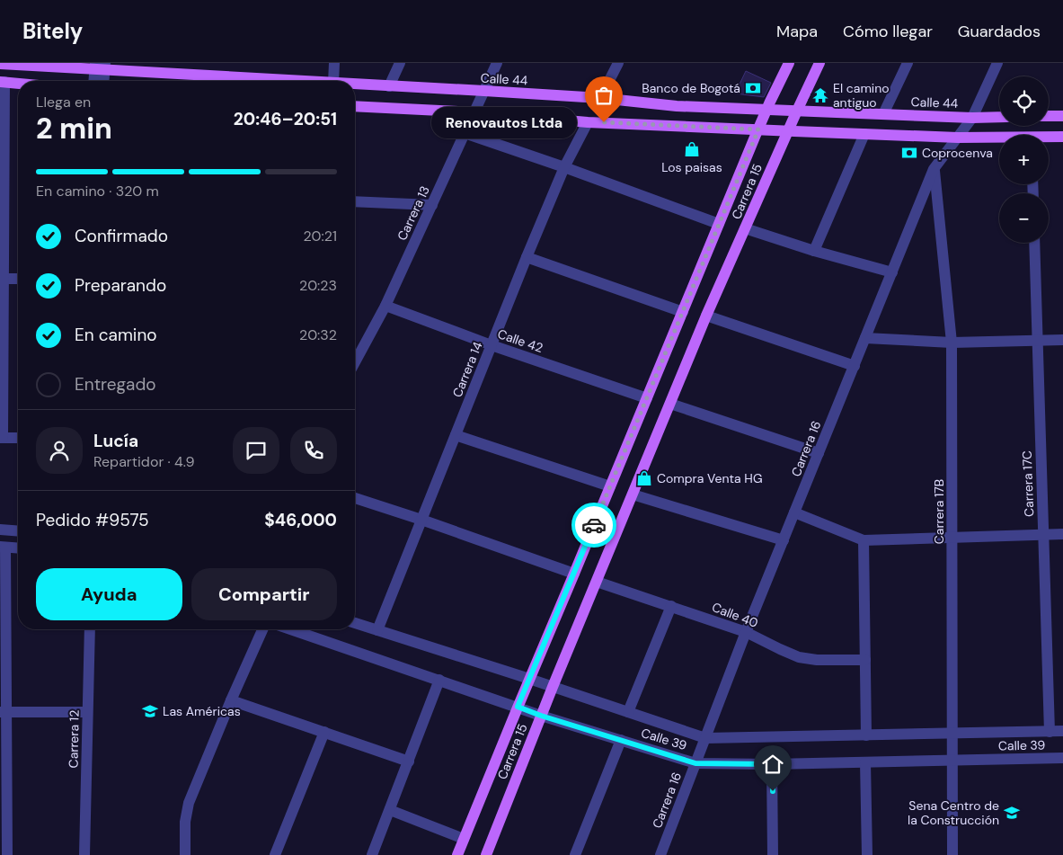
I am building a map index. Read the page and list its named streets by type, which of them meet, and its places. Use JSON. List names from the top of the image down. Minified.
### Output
{"streets":{"main road":["Calle 44","Carrera 15"],"street":["Carrera 13","Calle 42","Carrera 14","Carrera 16","Carrera 17C","Carrera 17B","Calle 40","Carrera 12","Calle 39"]},"crossings":[["Calle 44","Carrera 15"],["Calle 44","Carrera 13"],["Calle 44","Carrera 16"],["Carrera 15","Calle 42"],["Carrera 15","Calle 40"],["Carrera 15","Calle 39"],["Carrera 13","Calle 42"],["Calle 42","Carrera 14"],["Carrera 14","Calle 39"],["Carrera 16","Carrera 17B"],["Carrera 16","Calle 40"],["Carrera 16","Calle 39"],["Carrera 17C","Calle 39"],["Carrera 17B","Calle 39"]],"places":{"bank":["Banco de Bogotá","Coprocenva"],"temple":["El camino antiguo"],"other":["Renovautos Ltda"],"shop":["Los paisas","Compra Venta HG"],"school or university":["Las Américas","Sena Centro de la Construcción"]},"page":{"header":"Bitely","nav":["Mapa","Cómo llegar","Guardados"],"map_buttons":["+","−"],"heading":["2 min","Llega en","20:46–20:51"],"panel":["Lucía","Repartidor · 4.9","Pedido #9575","$46,000"],"bubble":"Renovautos Ltda","bar":"En camino · 320 m","list":[["Confirmado","20:21"],["Preparando","20:23"],["En camino","20:32"],"Entregado"],"buttons":["Ayuda","Compartir"]}}
